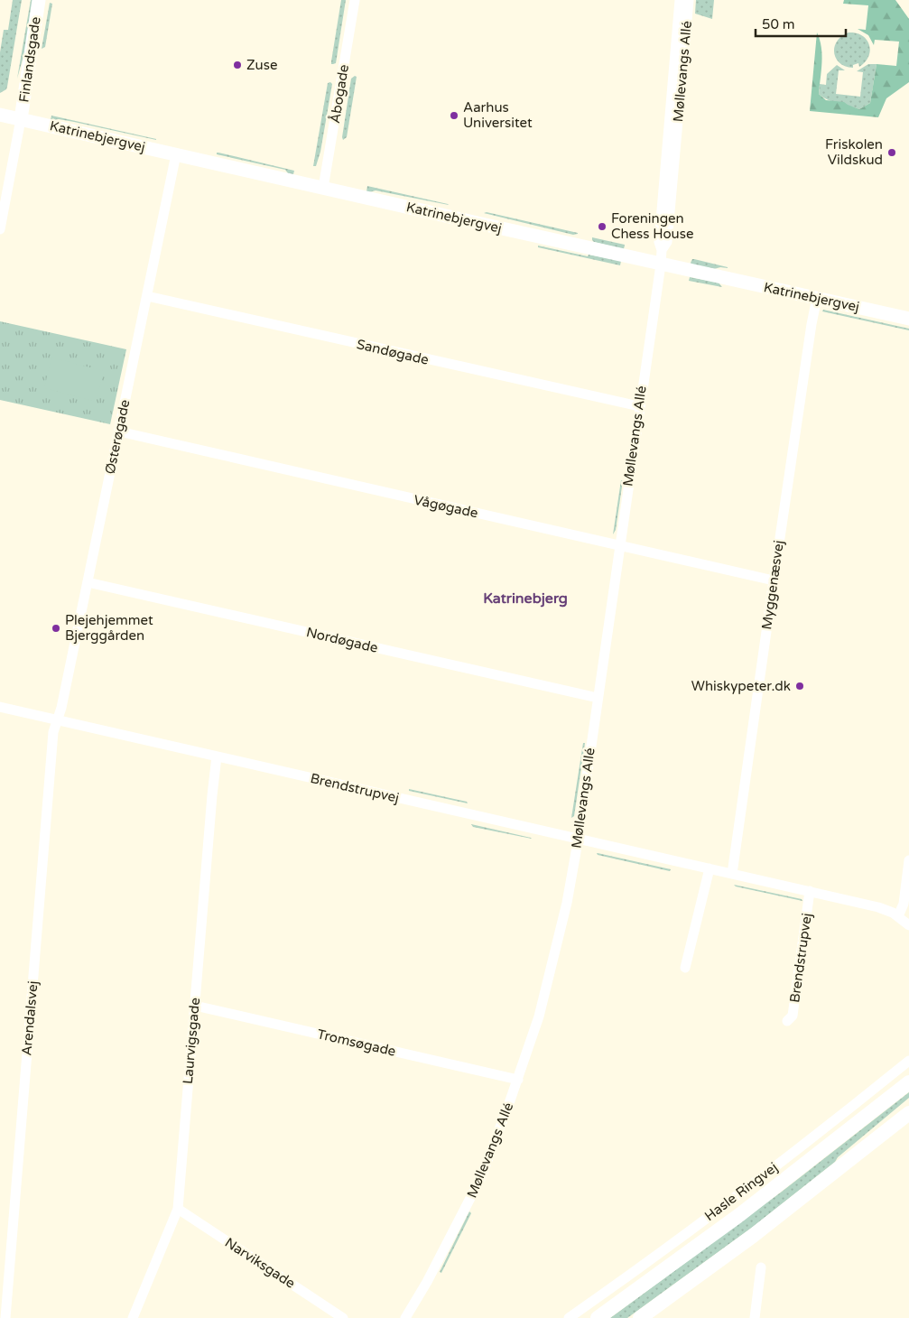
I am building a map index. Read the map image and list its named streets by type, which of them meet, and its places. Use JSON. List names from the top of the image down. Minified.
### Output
{"streets":{"main road":["Hasle Ringvej"],"street":["Finlandsgade","Møllevangs Allé","Åbogade","Katrinebjergvej","Sandøgade","Østerøgade","Vågøgade","Myggenæsvej","Nordøgade","Brendstrupvej","Arendalsvej","Laurvigsgade","Tromsøgade","Narviksgade"]},"crossings":[["Finlandsgade","Katrinebjergvej"],["Møllevangs Allé","Katrinebjergvej"],["Møllevangs Allé","Sandøgade"],["Møllevangs Allé","Vågøgade"],["Møllevangs Allé","Nordøgade"],["Møllevangs Allé","Brendstrupvej"],["Møllevangs Allé","Tromsøgade"],["Åbogade","Katrinebjergvej"],["Katrinebjergvej","Østerøgade"],["Katrinebjergvej","Myggenæsvej"],["Sandøgade","Østerøgade"],["Østerøgade","Vågøgade"],["Østerøgade","Nordøgade"],["Østerøgade","Brendstrupvej"],["Østerøgade","Arendalsvej"],["Vågøgade","Myggenæsvej"],["Myggenæsvej","Brendstrupvej"],["Brendstrupvej","Arendalsvej"],["Brendstrupvej","Laurvigsgade"],["Laurvigsgade","Tromsøgade"],["Laurvigsgade","Narviksgade"]],"districts":["Katrinebjerg"],"places":["Zuse","Aarhus Universitet","Friskolen Vildskud","Foreningen Chess House","Plejehjemmet Bjerggården","Whiskypeter.dk"],"scale_bar":"50 m"}
